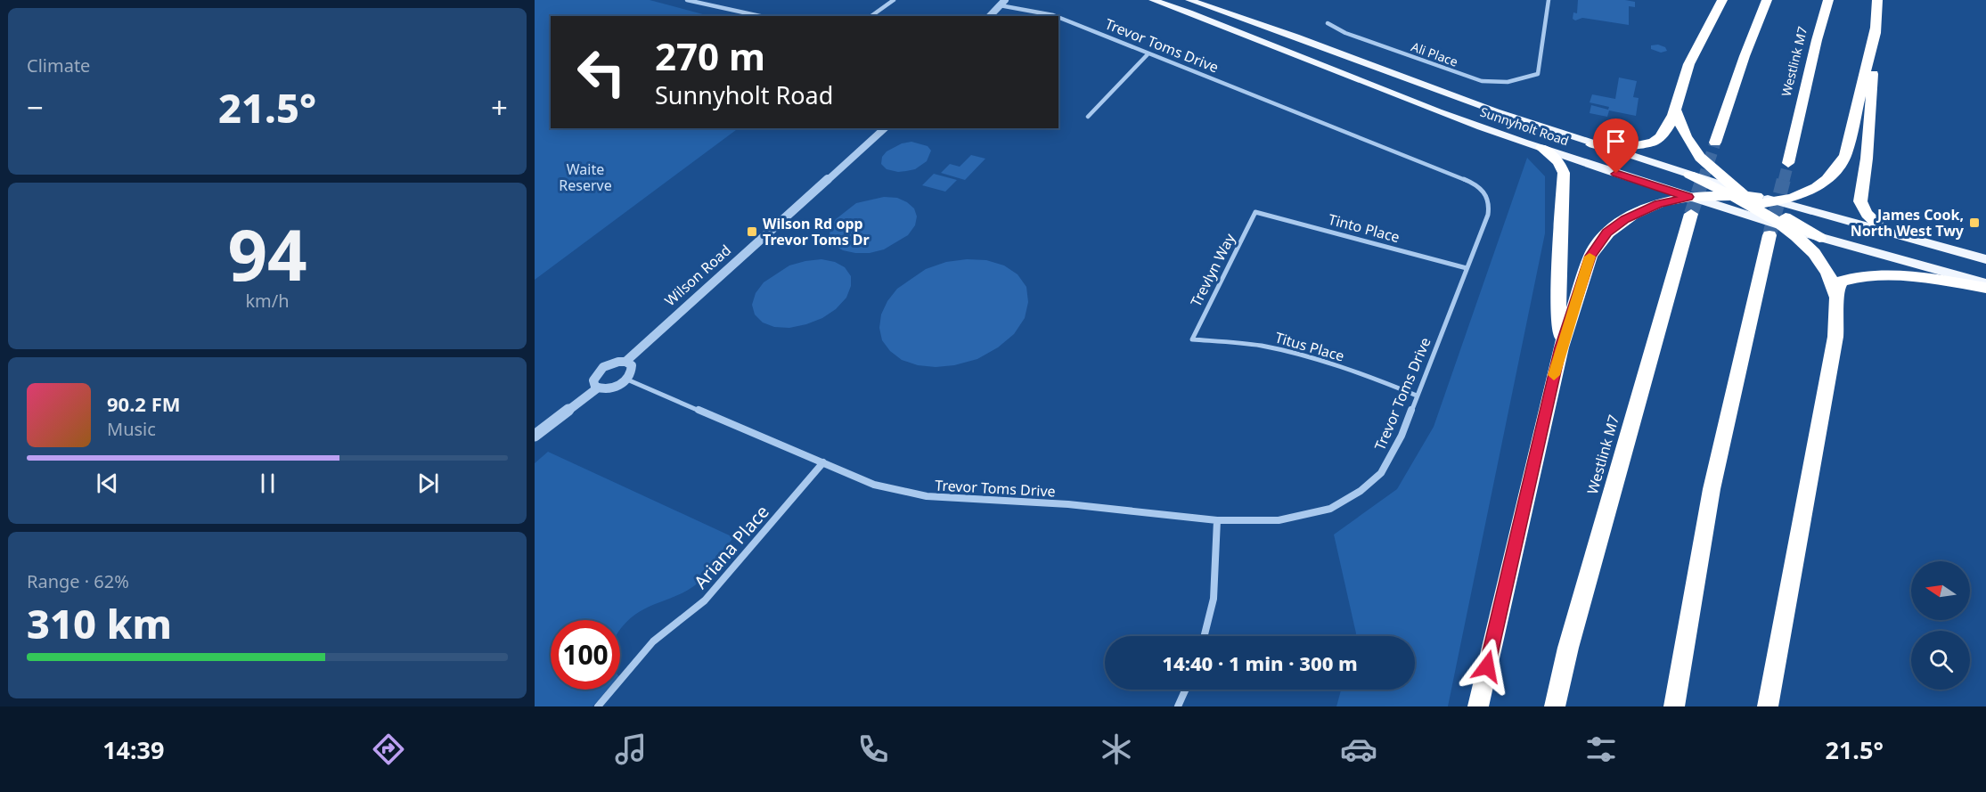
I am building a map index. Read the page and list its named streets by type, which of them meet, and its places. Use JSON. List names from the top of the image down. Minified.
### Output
{"streets":{"highway":["Westlink M7"],"main road":["Sunnyholt Road"],"street":["Trevor Toms Drive","Ali Place","Tinto Place","Trevlyn Way","Wilson Road","Titus Place","Ariana Place"]},"crossings":[["Trevor Toms Drive","Tinto Place"],["Trevor Toms Drive","Titus Place"],["Trevor Toms Drive","Ariana Place"],["Westlink M7","Sunnyholt Road"],["Tinto Place","Trevlyn Way"],["Trevlyn Way","Titus Place"]],"parks":["Waite Reserve"],"places":{"transit":["James Cook, North West Twy","Wilson Rd opp Trevor Toms Dr"]},"north":"left","page":{"tile":["Climate",["94","km/h"],["Range · 62%","310 km"]],"turn":["270 m","Sunnyholt Road"],"heat":["−","21.5°","+"],"song":["90.2 FM","Music"],"limit":"100","trip":"14:40 · 1 min · 300 m","tabs":["14:39","21.5°"]}}
